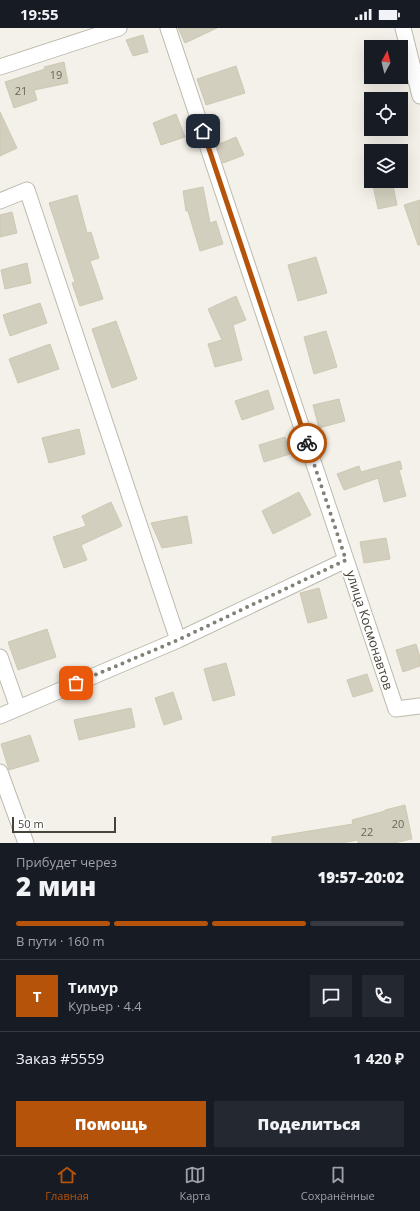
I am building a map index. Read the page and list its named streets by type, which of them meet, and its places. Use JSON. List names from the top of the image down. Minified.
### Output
{"streets":{"street":["улица Космонавтов"]},"house_numbers":["19","21","20","22"],"scale_bar":"50 m","north":"top","page":{"status":"19:55","scale":"50 m","heading":["2 мин","Прибудет через","19:57–20:02"],"panel":["Тимур","Курьер · 4.4","Заказ #5559","1 420 ₽"],"bar":"В пути · 160 m","round":"Т","buttons":["Помощь","Поделиться"],"tabs":["Главная","Карта","Сохранённые"]}}
